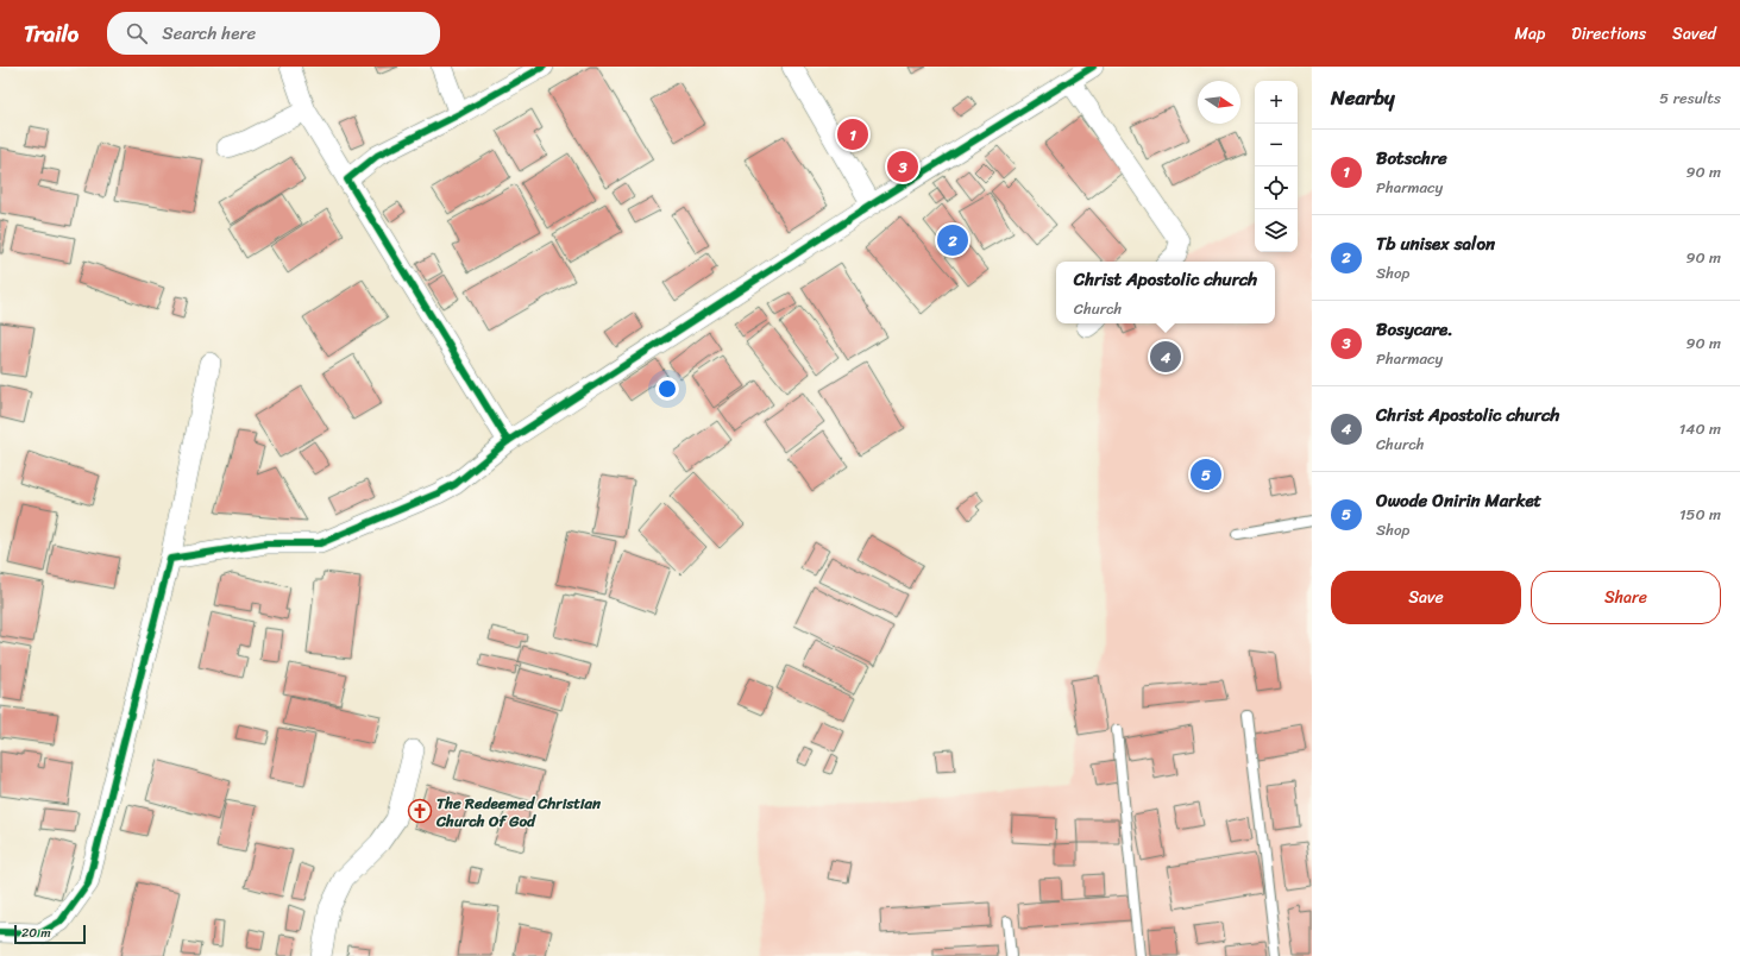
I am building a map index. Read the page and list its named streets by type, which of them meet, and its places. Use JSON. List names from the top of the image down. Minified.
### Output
{"places":{"church":["The Redeemed Christian Church Of God"]},"scale_bar":"20 m","north":"right","page":{"header":"Trailo","search":"Search here","nav":["Map","Directions","Saved"],"heading":["Nearby","5 results"],"map_buttons":["+","−"],"pins":["1","3","2","4","5"],"list":[{"mark":"1","name":"Botschre","note":"Pharmacy","value":"90 m"},{"mark":"2","name":"Tb unisex salon","note":"Shop","value":"90 m"},{"mark":"3","name":"Bosycare.","note":"Pharmacy","value":"90 m"},{"mark":"4","name":"Christ Apostolic church","note":"Church","value":"140 m"},{"mark":"5","name":"Owode Onirin Market","note":"Shop","value":"150 m"}],"popup":["Christ Apostolic church","Church"],"buttons":["Save","Share"],"scale":"20 m"}}
